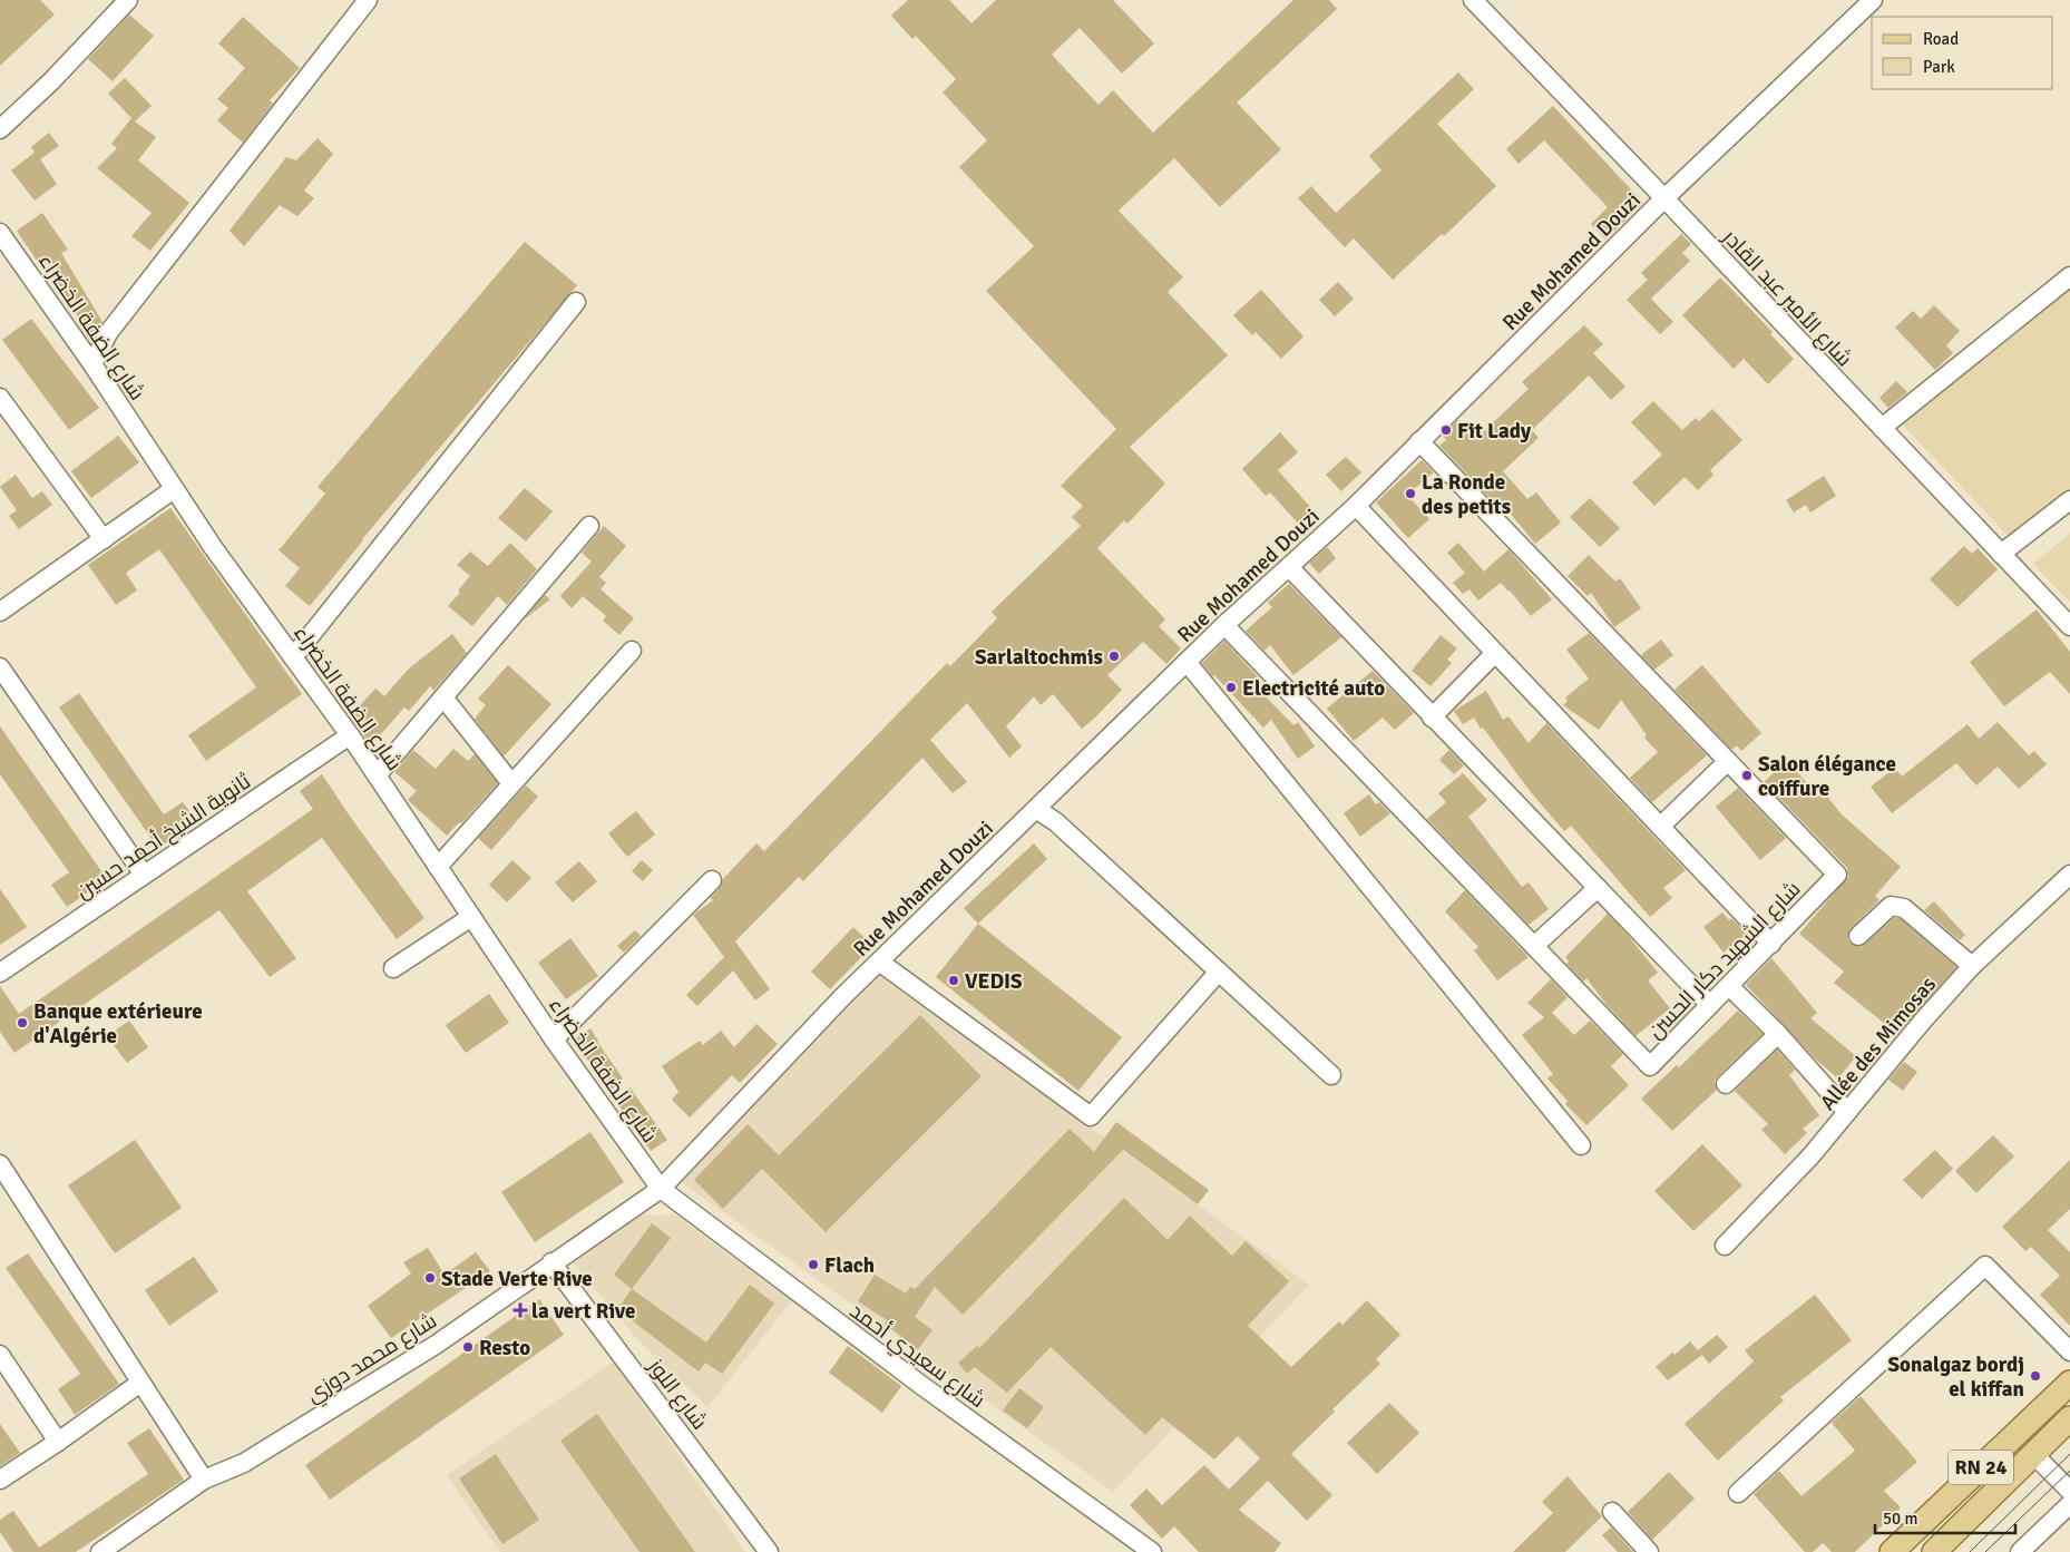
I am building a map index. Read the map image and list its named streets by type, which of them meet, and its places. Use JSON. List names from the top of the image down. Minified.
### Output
{"streets":{"main road":["RN 24"],"street":["Rue Mohamed Douzi","شارع الأمير عبد القادر","شارع الضفة الخضراء","ثانوية الشيخ أحمد حسين","شارع الشهيد دكار الحسن","Allée des Mimosas","شارع سعيدي أحمد","شارع محمد دوزي","شارع اللوز"]},"crossings":[["Rue Mohamed Douzi","شارع الأمير عبد القادر"],["Rue Mohamed Douzi","شارع الضفة الخضراء"],["Rue Mohamed Douzi","شارع الشهيد دكار الحسن"],["Rue Mohamed Douzi","شارع سعيدي أحمد"],["Rue Mohamed Douzi","شارع محمد دوزي"],["شارع الضفة الخضراء","ثانوية الشيخ أحمد حسين"],["شارع الضفة الخضراء","شارع سعيدي أحمد"],["شارع الضفة الخضراء","شارع محمد دوزي"],["شارع سعيدي أحمد","شارع محمد دوزي"],["شارع محمد دوزي","شارع اللوز"]],"places":{"other":["Fit Lady","La Ronde des petits","Sarlaltochmis","Electricité auto","Salon élégance coiffure","VEDIS","Banque extérieure d'Algérie","Flach","Stade Verte Rive","Resto","Sonalgaz bordj el kiffan"],"health":["la vert Rive"]},"legend":["Road","Park"],"scale_bar":"50 m"}
